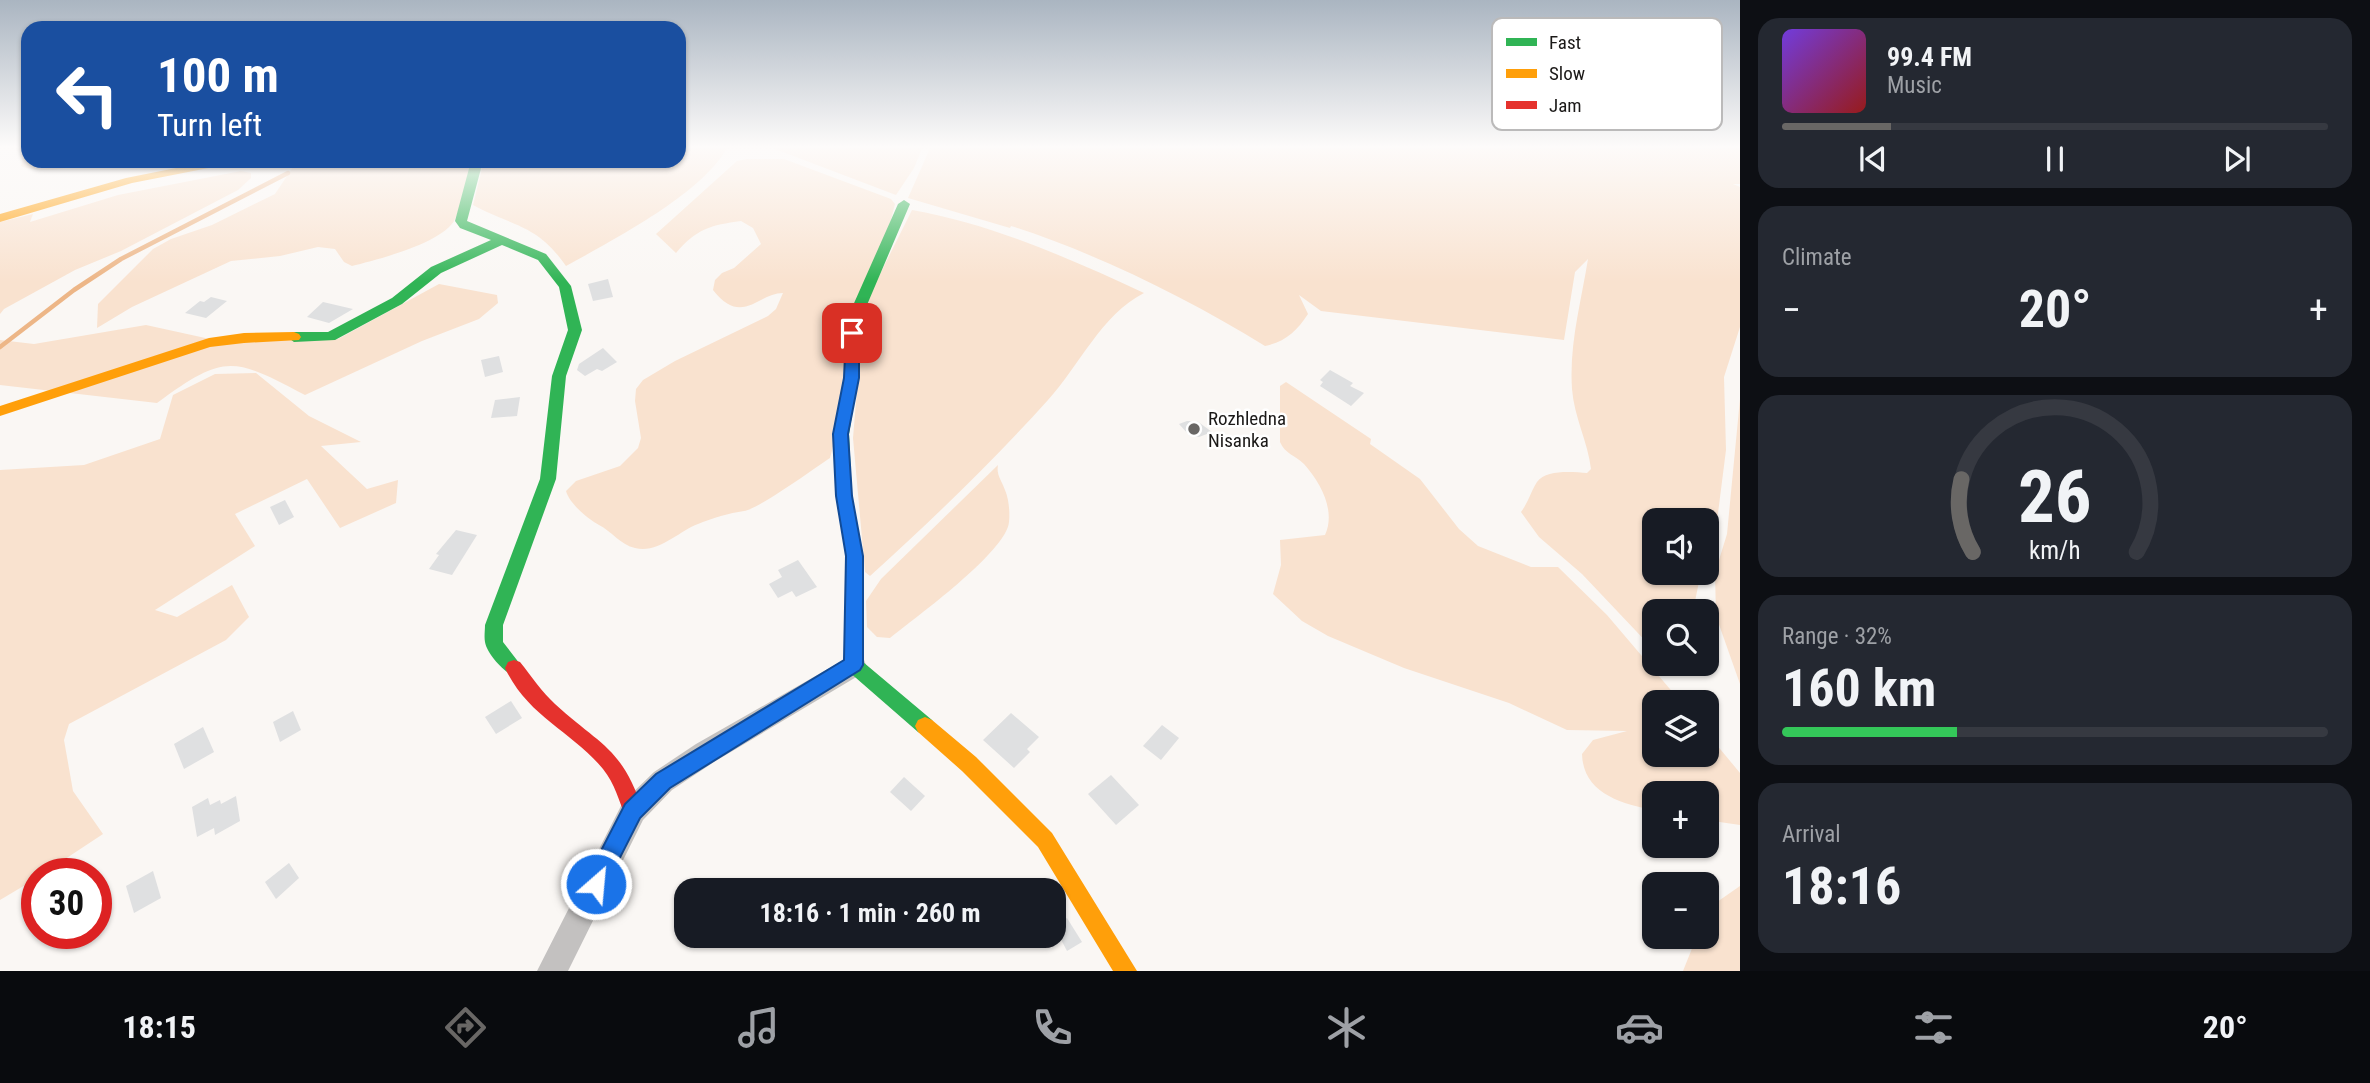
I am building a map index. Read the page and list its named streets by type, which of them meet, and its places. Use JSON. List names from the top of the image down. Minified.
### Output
{"places":["Rozhledna Nisanka"],"legend":["Fast","Slow","Jam"],"page":{"turn":["100 m","Turn left"],"song":["99.4 FM","Music"],"tile":["Climate",["Range · 32%","160 km"],["Arrival","18:16"]],"heat":["−","20°","+"],"map_buttons":["+","−"],"limit":"30","trip":"18:16 · 1 min · 260 m","tabs":["18:15","20°"],"gauge":["26","km/h"]}}
